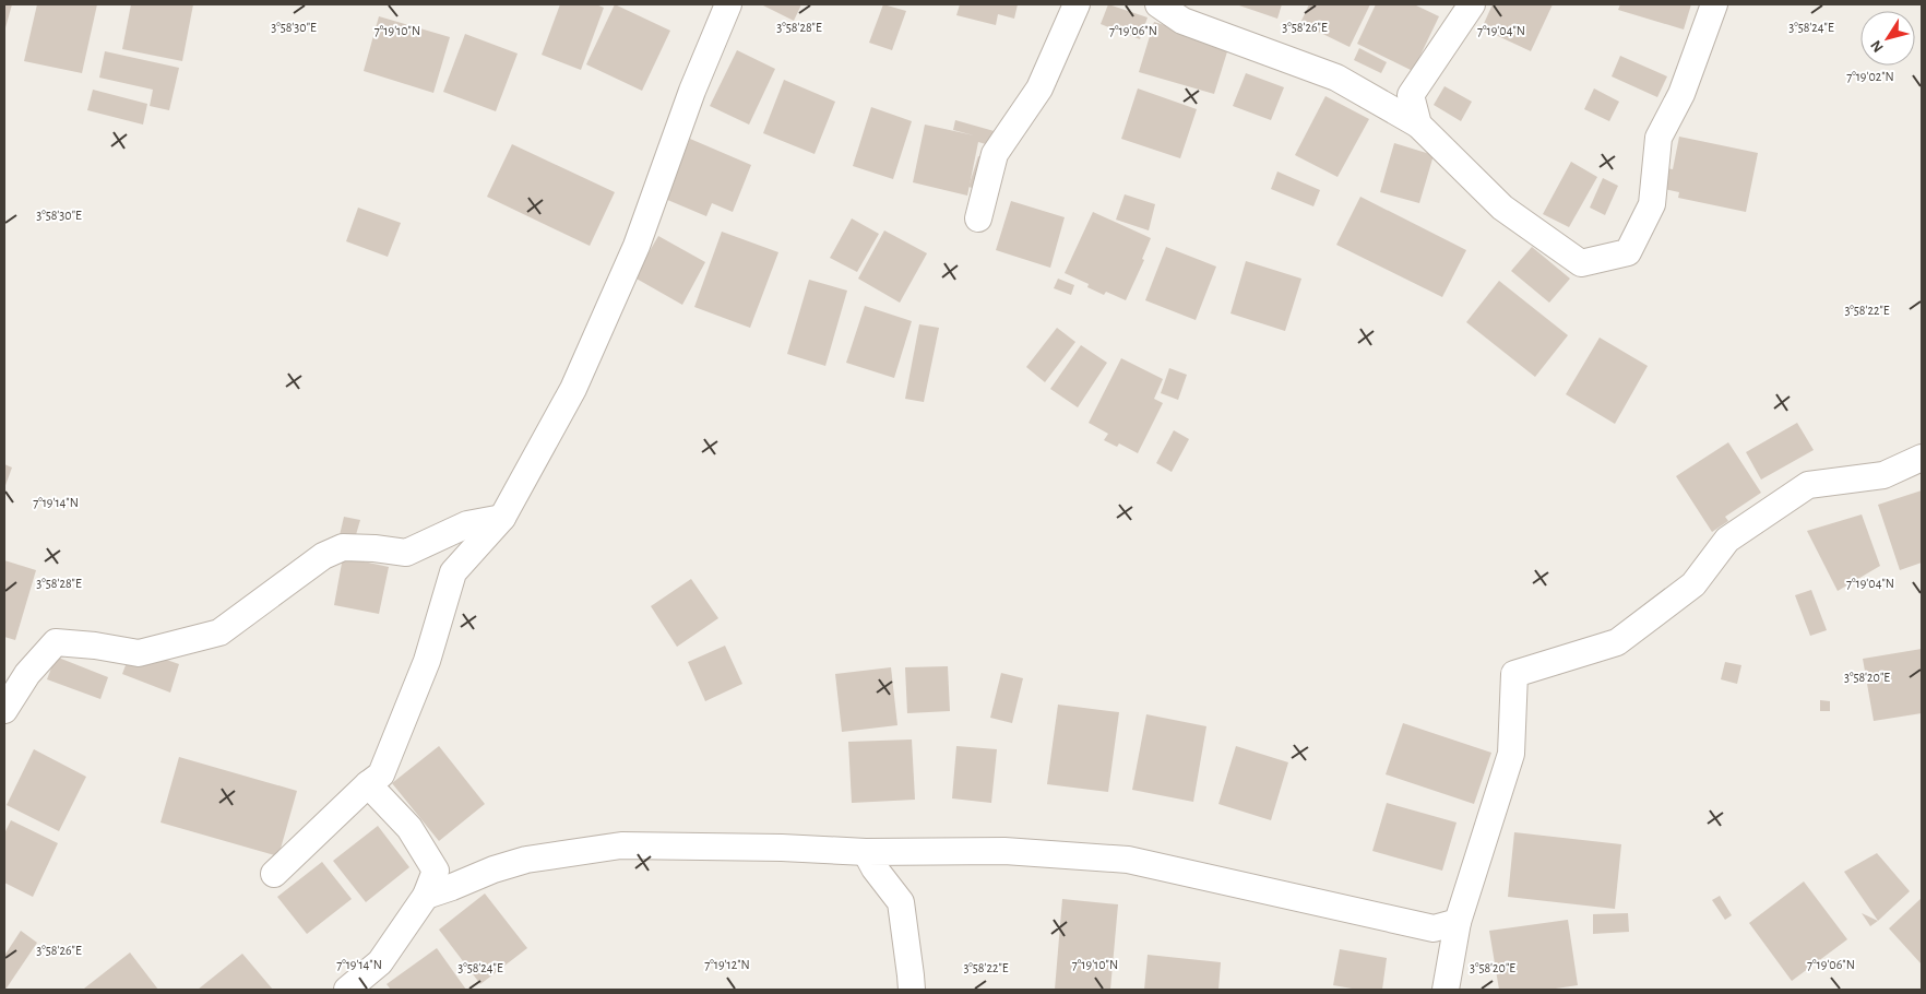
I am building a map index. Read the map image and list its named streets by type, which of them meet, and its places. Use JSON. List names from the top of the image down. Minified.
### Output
{"north":"bottom left","coordinates":["3°58'30\"E","3°58'28\"E","3°58'26\"E","3°58'24\"E","7°19'10\"N","7°19'06\"N","7°19'04\"N","7°19'02\"N","3°58'22\"E","7°19'14\"N","3°58'20\"E","7°19'12\"N"]}
